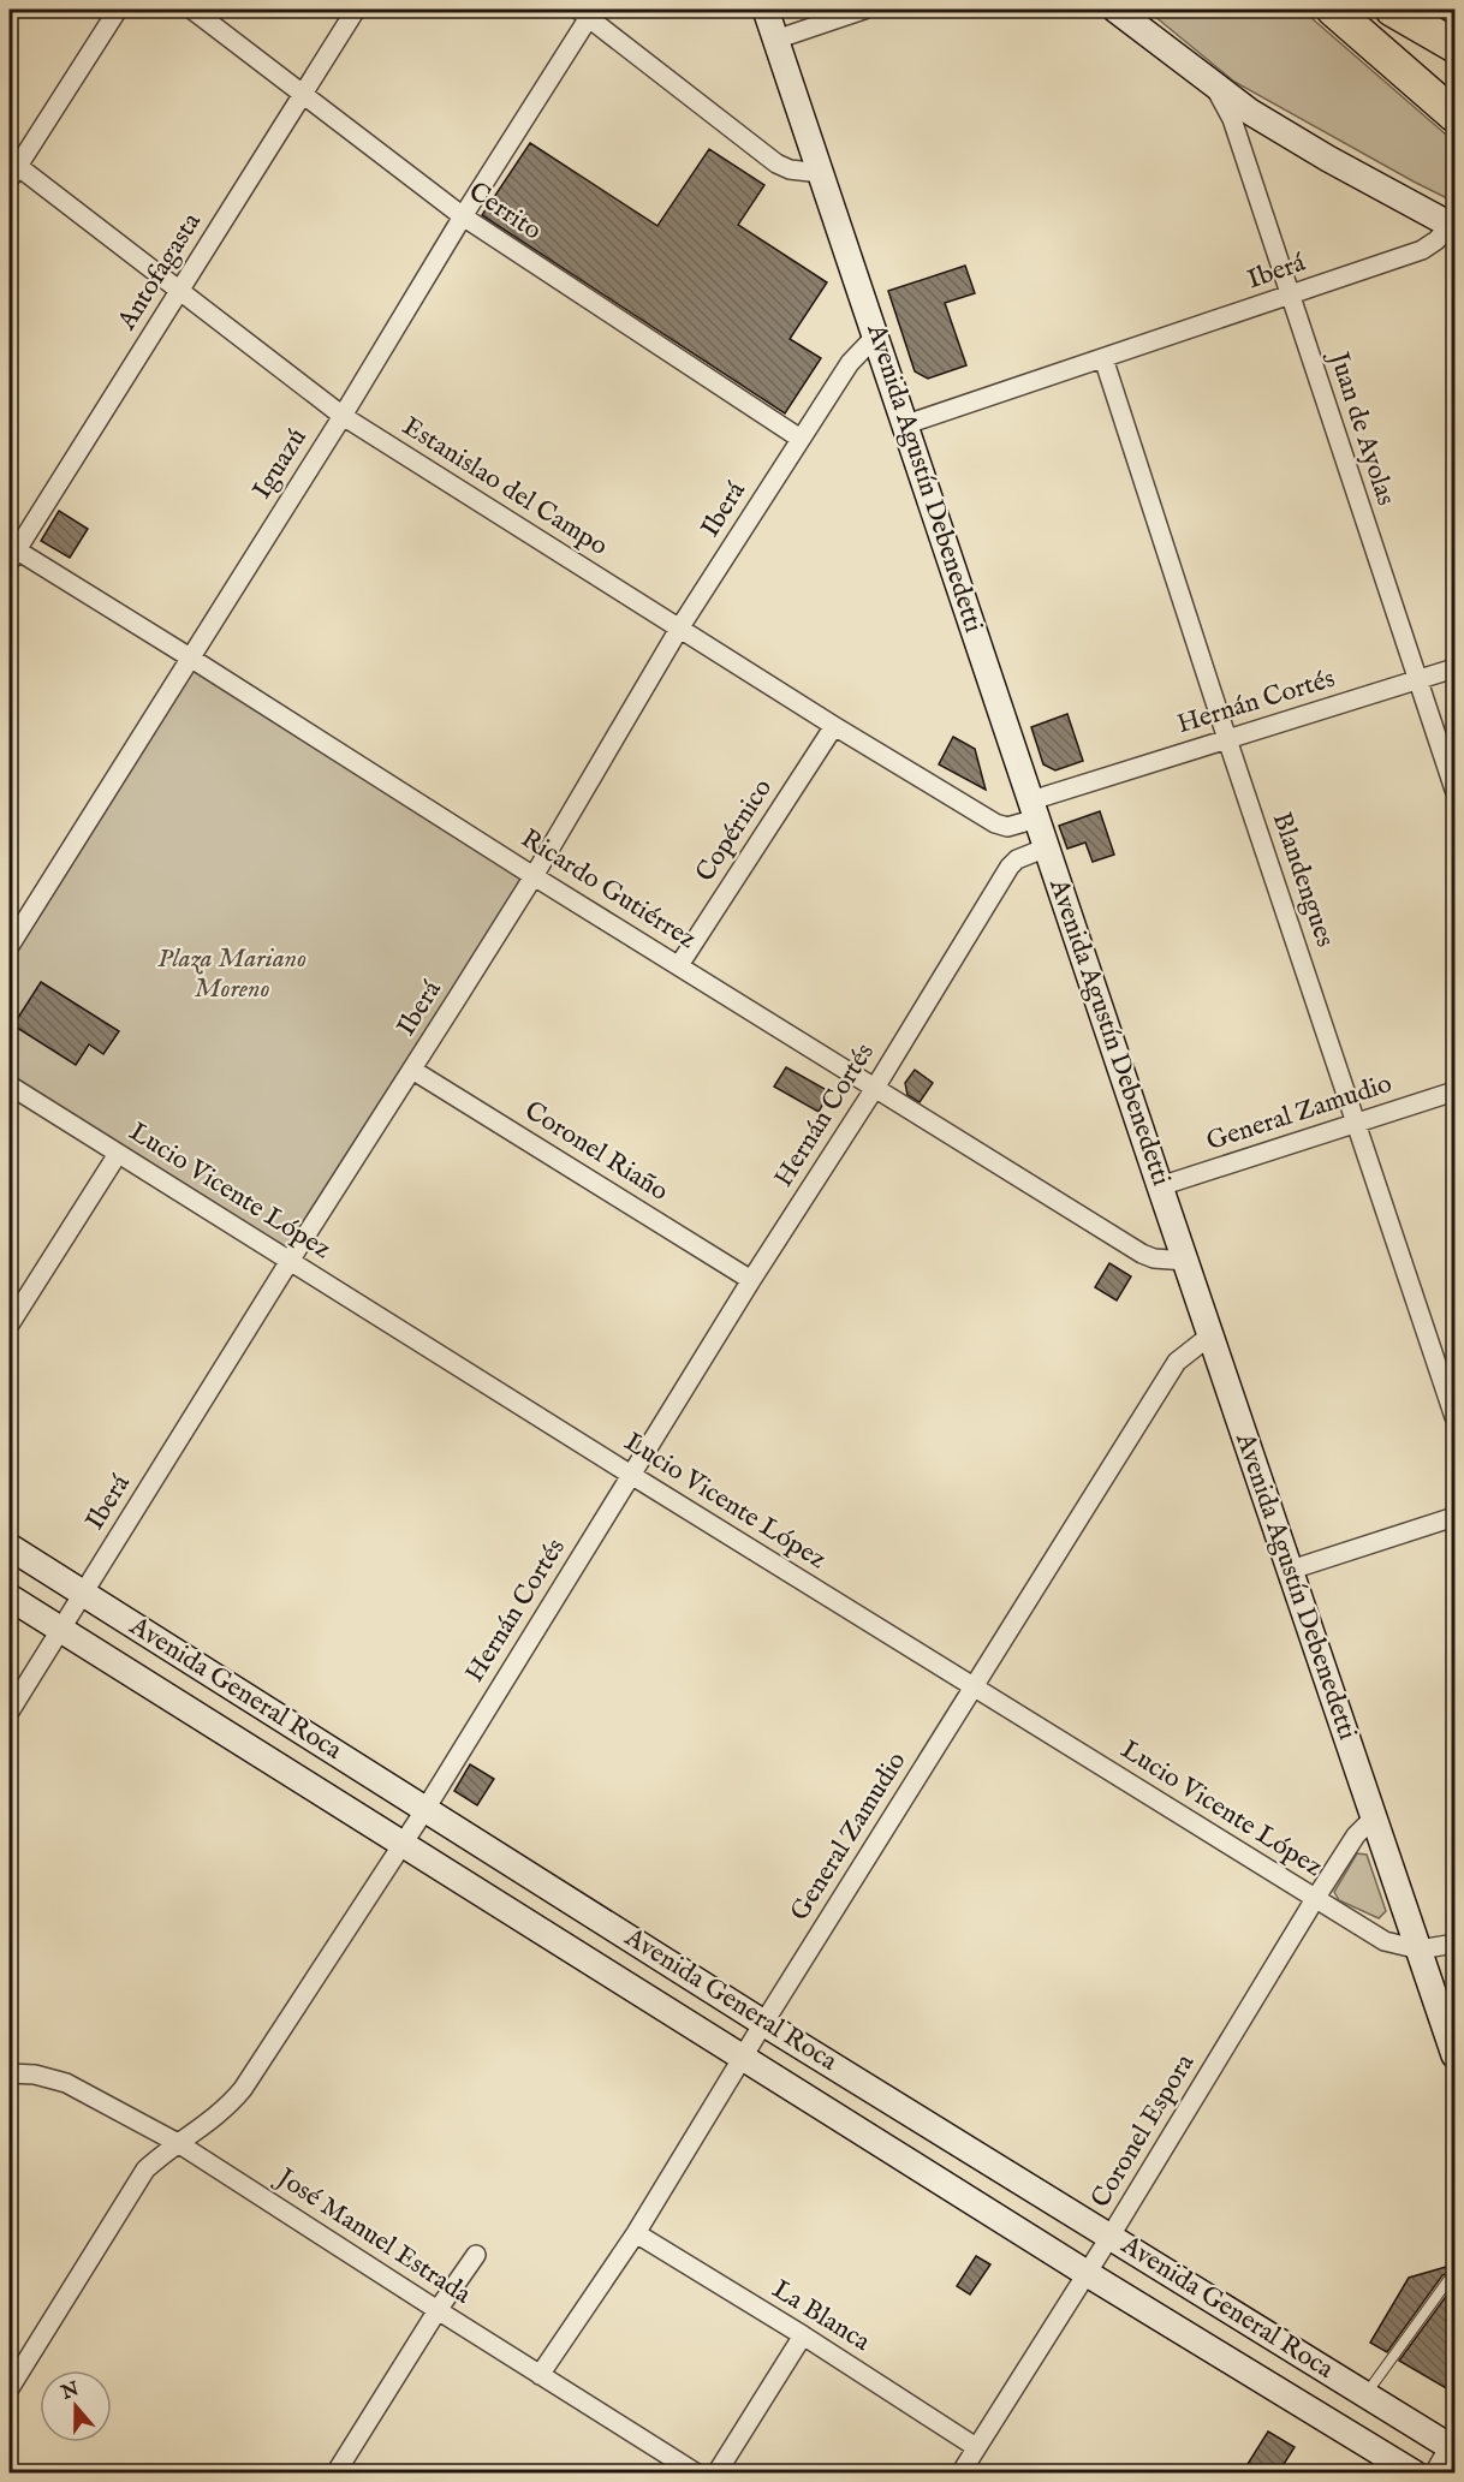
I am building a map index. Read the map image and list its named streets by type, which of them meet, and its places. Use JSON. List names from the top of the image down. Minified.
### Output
{"streets":{"main road":["Avenida Agustín Debenedetti","Avenida General Roca"],"street":["Cerrito","Antofagasta","Iberá","Juan de Ayolas","Iguazú","Estanislao del Campo","Hernán Cortés","Copérnico","Blandengues","Ricardo Gutiérrez","General Zamudio","Coronel Riaño","Lucio Vicente López","Coronel Espora","José Manuel Estrada","La Blanca"]},"crossings":[["Cerrito","Antofagasta"],["Cerrito","Iberá"],["Cerrito","Iguazú"],["Antofagasta","Estanislao del Campo"],["Antofagasta","Ricardo Gutiérrez"],["Iberá","Juan de Ayolas"],["Iberá","Avenida Agustín Debenedetti"],["Iberá","Estanislao del Campo"],["Iberá","Blandengues"],["Iberá","Ricardo Gutiérrez"],["Iberá","Coronel Riaño"],["Iberá","Lucio Vicente López"],["Iberá","Avenida General Roca"],["Juan de Ayolas","Hernán Cortés"],["Iguazú","Estanislao del Campo"],["Iguazú","Ricardo Gutiérrez"],["Avenida Agustín Debenedetti","Hernán Cortés"],["Avenida Agustín Debenedetti","Ricardo Gutiérrez"],["Avenida Agustín Debenedetti","General Zamudio"],["Avenida Agustín Debenedetti","Lucio Vicente López"],["Avenida Agustín Debenedetti","Coronel Espora"],["Estanislao del Campo","Hernán Cortés"],["Estanislao del Campo","Copérnico"],["Hernán Cortés","Blandengues"],["Hernán Cortés","Ricardo Gutiérrez"],["Hernán Cortés","Coronel Riaño"],["Hernán Cortés","Lucio Vicente López"],["Hernán Cortés","Avenida General Roca"],["Hernán Cortés","José Manuel Estrada"],["Copérnico","Ricardo Gutiérrez"],["Blandengues","General Zamudio"],["General Zamudio","Lucio Vicente López"],["General Zamudio","Avenida General Roca"],["General Zamudio","José Manuel Estrada"],["General Zamudio","La Blanca"],["Lucio Vicente López","Coronel Espora"],["Avenida General Roca","Coronel Espora"],["Coronel Espora","La Blanca"]],"parks":["Plaza Mariano Moreno"],"north":"top"}
